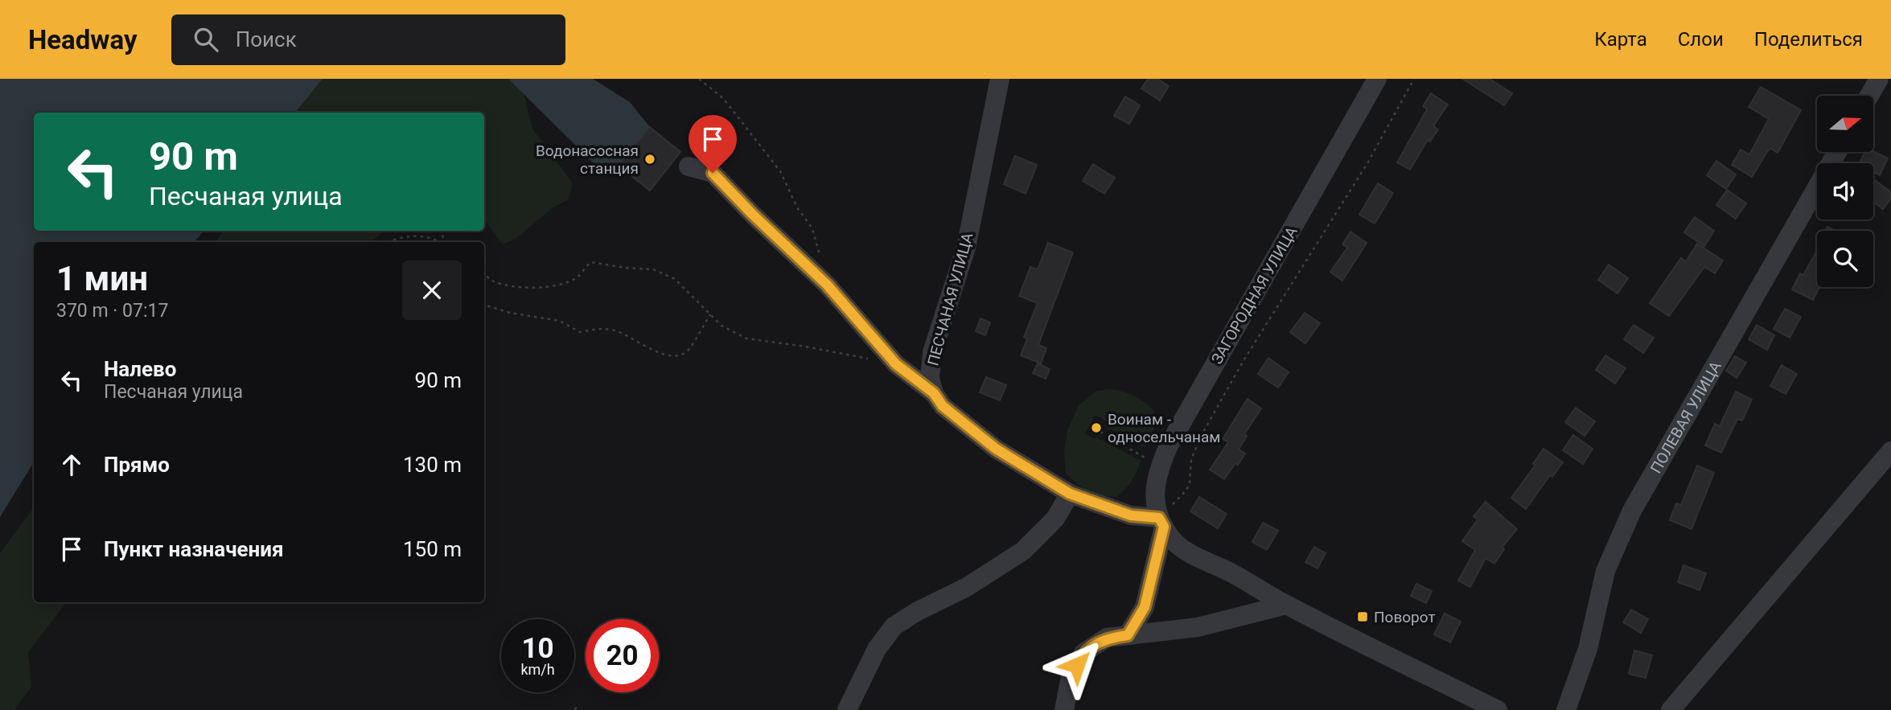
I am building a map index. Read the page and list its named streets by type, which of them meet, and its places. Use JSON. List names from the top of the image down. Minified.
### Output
{"streets":{"street":["ЗАГОРОДНАЯ УЛИЦА","ПЕСЧАНАЯ УЛИЦА","ПОЛЕВАЯ УЛИЦА"]},"places":{"other":["Водонасосная станция","Воинам - односельчанам"],"transit":["Поворот"]},"north":"right","page":{"header":"Headway","search":"Поиск","nav":["Карта","Слои","Поделиться"],"turn":["90 m","Песчаная улица"],"heading":["1 мин","370 m · 07:17"],"list":[{"name":"Налево","note":"Песчаная улица","value":"90 m"},{"name":"Прямо","value":"130 m"},{"name":"Пункт назначения","value":"150 m"}],"speed":"10 km/h","limit":"20"}}
